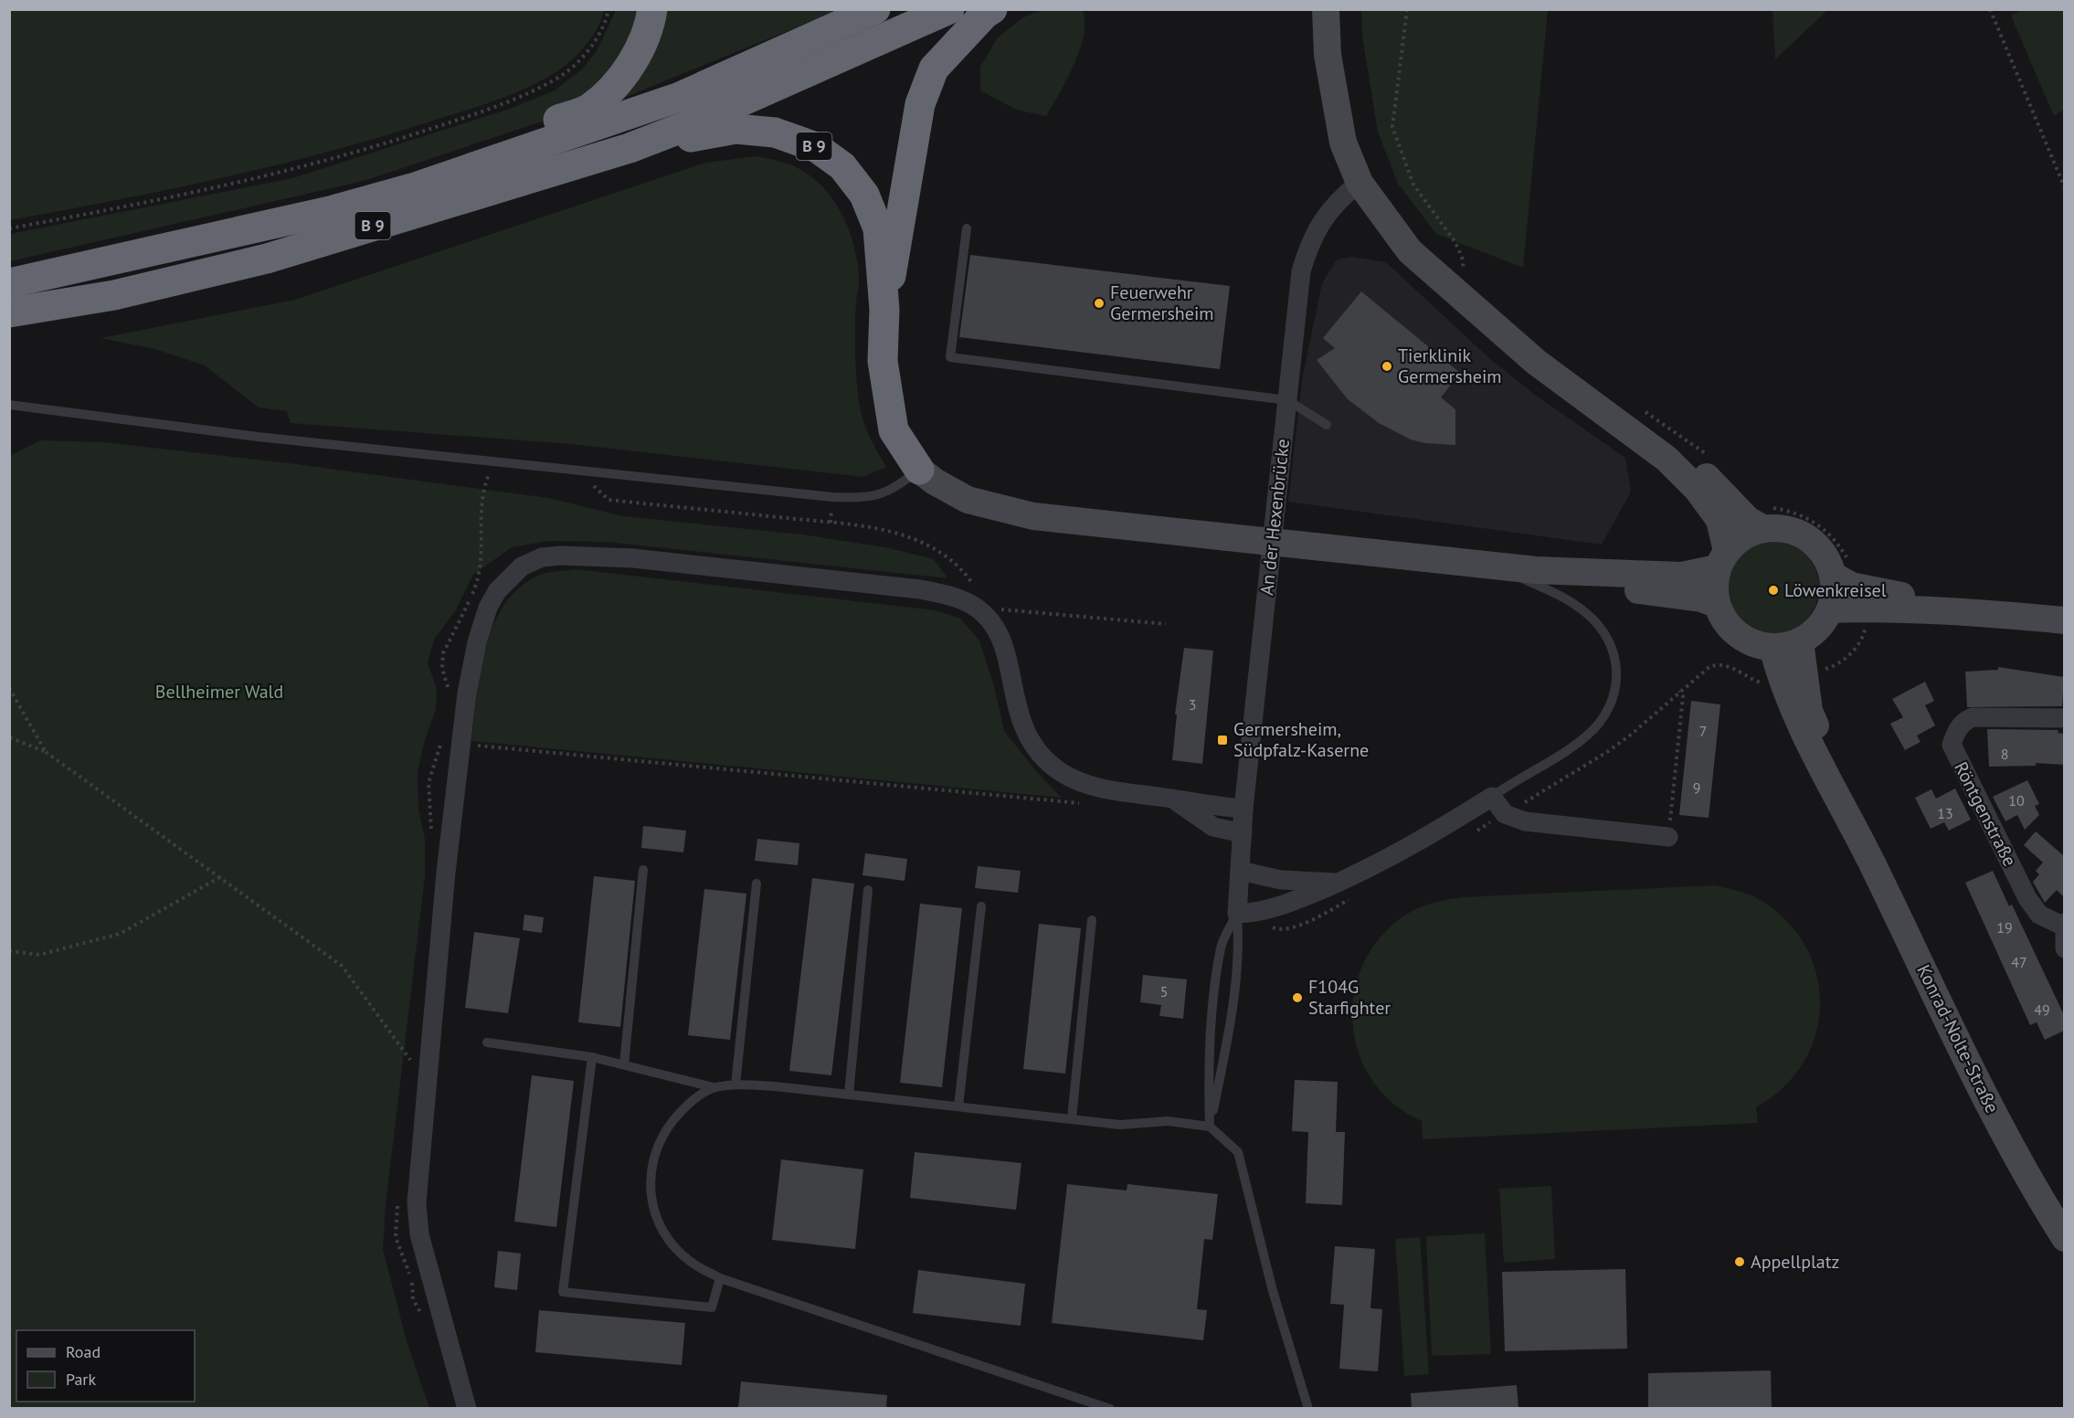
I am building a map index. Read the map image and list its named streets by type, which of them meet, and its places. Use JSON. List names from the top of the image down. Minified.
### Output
{"streets":{"highway":["B 9"],"main road":["Konrad-Nolte-Straße"],"street":["An der Hexenbrücke","Röntgenstraße"]},"crossings":[["B 9","Konrad-Nolte-Straße"]],"parks":["Bellheimer Wald"],"places":{"other":["Feuerwehr Germersheim","Tierklinik Germersheim","Löwenkreisel","F104G Starfighter","Appellplatz"],"transit":["Germersheim, Südpfalz-Kaserne"]},"house_numbers":["3","7","8","9","10","13","19","47","5","49"],"legend":["Road","Park"]}
